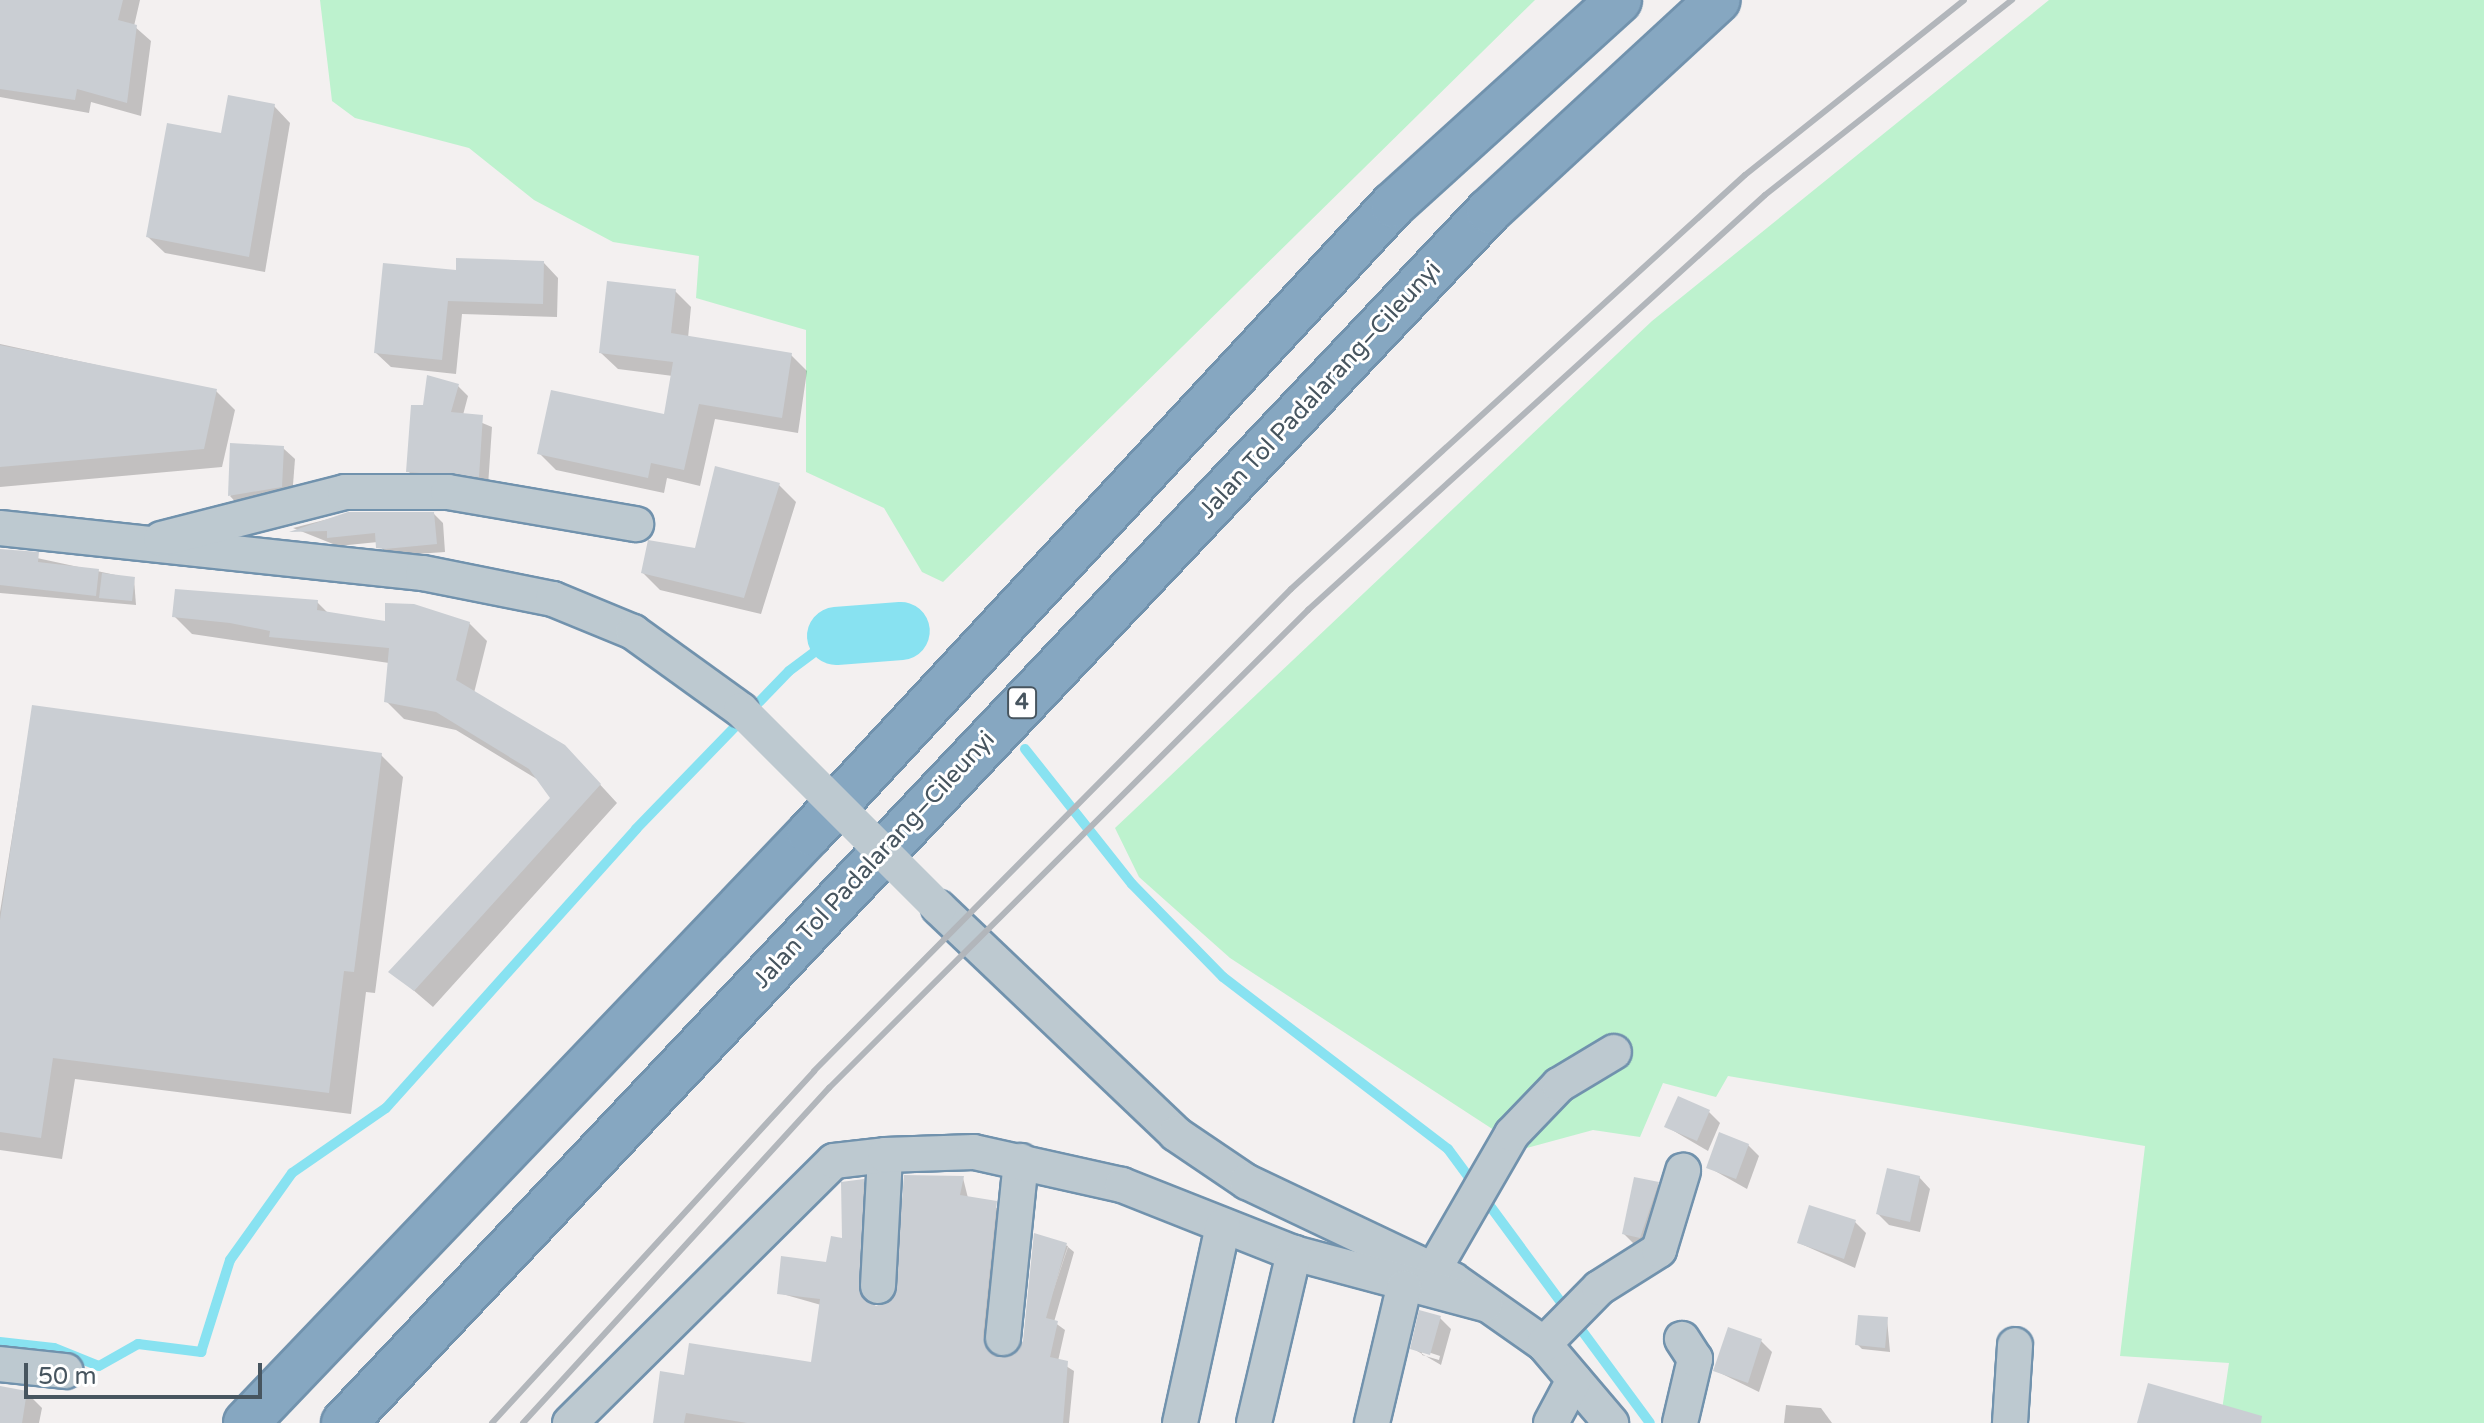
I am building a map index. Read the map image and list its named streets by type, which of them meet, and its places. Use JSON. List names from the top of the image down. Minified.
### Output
{"streets":{"highway":["Jalan Tol Padalarang–Cileunyi","4"]},"scale_bar":"50 m"}
